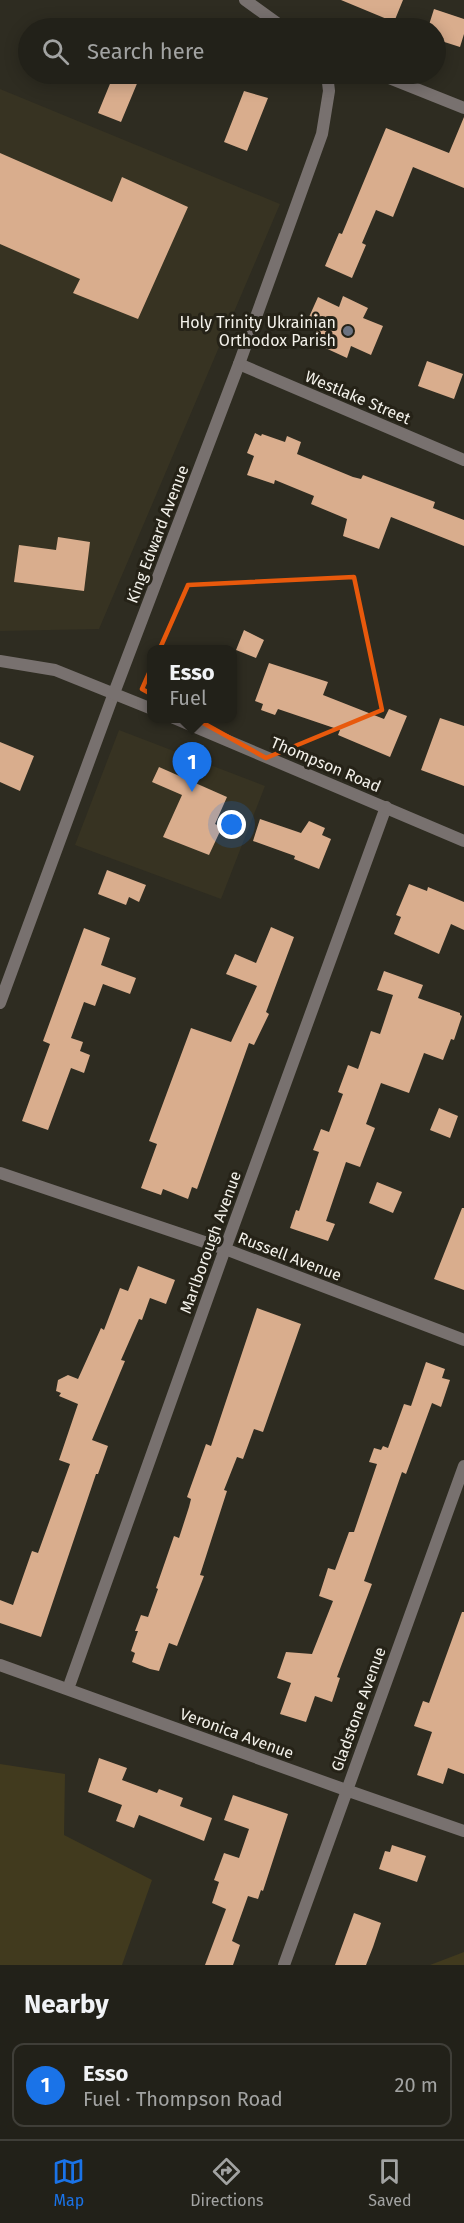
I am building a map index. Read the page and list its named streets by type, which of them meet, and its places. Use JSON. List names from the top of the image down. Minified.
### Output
{"streets":{"street":["Westlake Street","King Edward Avenue","Thompson Road","Marlborough Avenue","Russell Avenue","Gladstone Avenue","Veronica Avenue"]},"crossings":[["Westlake Street","King Edward Avenue"],["Thompson Road","Marlborough Avenue"],["Marlborough Avenue","Russell Avenue"],["Marlborough Avenue","Veronica Avenue"],["Gladstone Avenue","Veronica Avenue"]],"places":["Holy Trinity Ukrainian Orthodox Parish"],"page":{"search":"Search here","popup":["Esso","Fuel"],"pins":"1","heading":"Nearby","list":[{"mark":"1","name":"Esso","note":"Fuel · Thompson Road","value":"20 m"}],"nav":["Map","Directions","Saved"]}}
